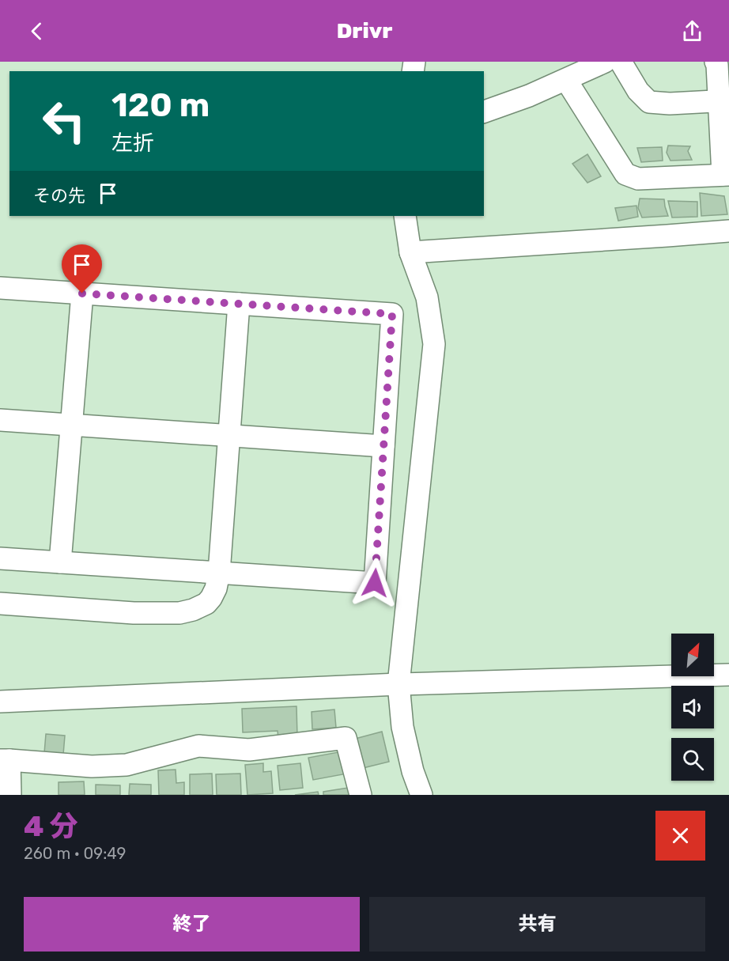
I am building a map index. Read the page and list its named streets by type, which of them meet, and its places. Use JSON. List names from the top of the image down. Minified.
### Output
{"north":"top right","page":{"header":"Drivr","turn":["120 m","左折"],"then":"その先","heading":["4 分","260 m · 09:49"],"buttons":["終了","共有"]}}
